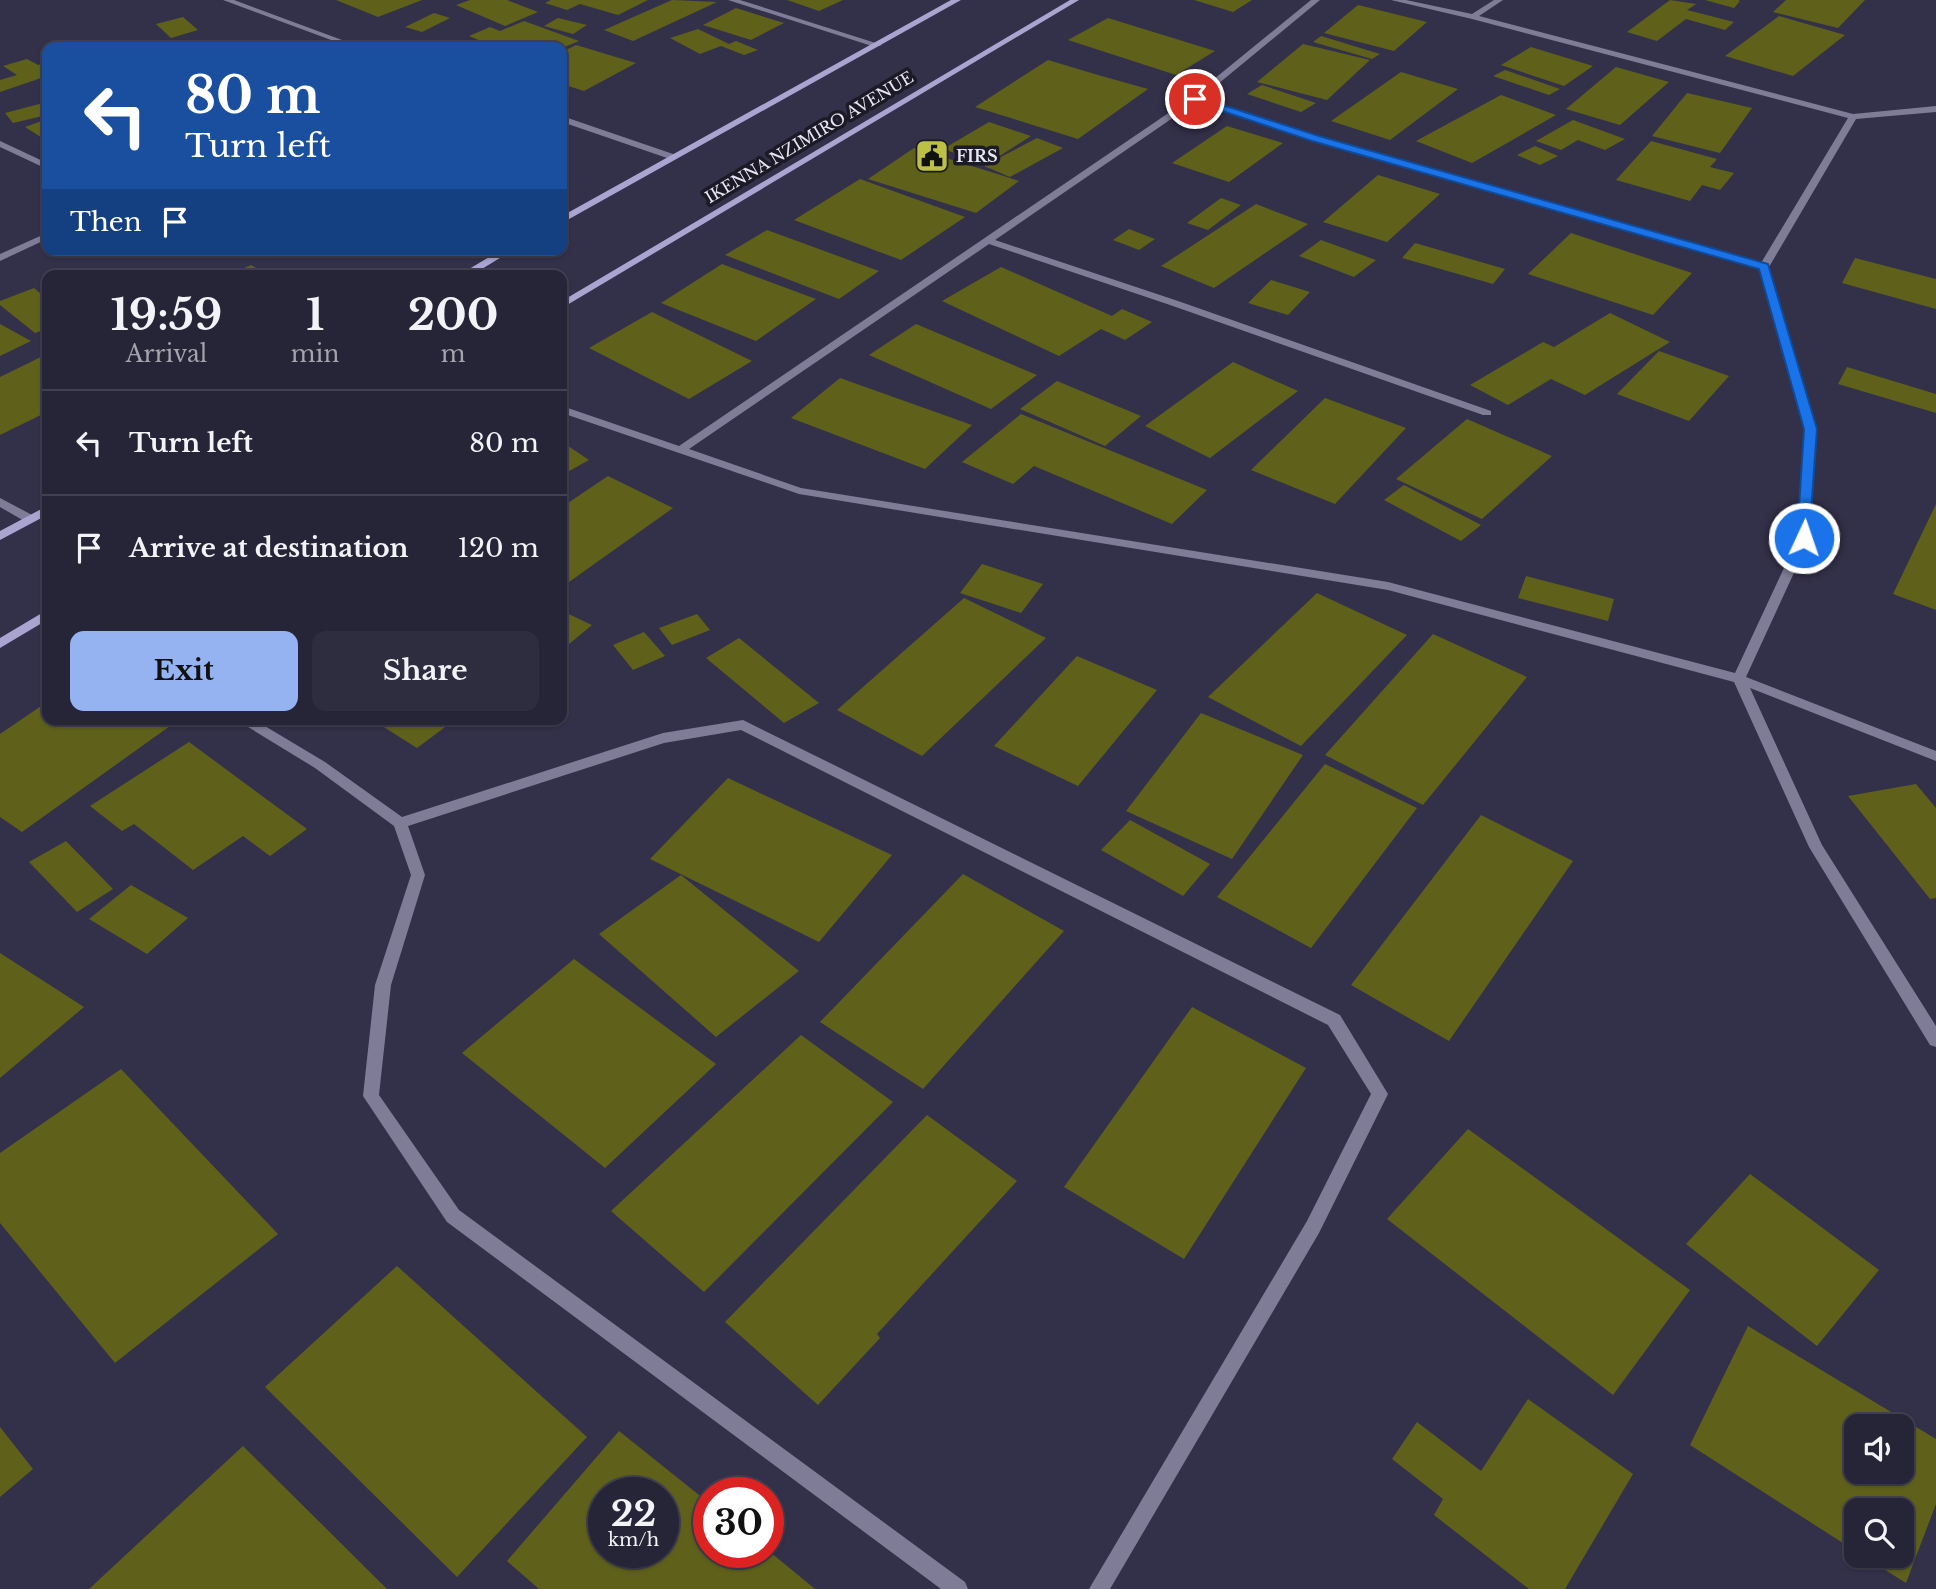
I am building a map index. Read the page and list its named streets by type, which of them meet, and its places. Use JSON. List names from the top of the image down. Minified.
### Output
{"streets":{"street":["IKENNA NZIMIRO AVENUE"]},"places":{"public building":["FIRS"]},"page":{"turn":["80 m","Turn left"],"then":"Then","eta":["19:59","Arrival","1","min","200","m"],"list":[{"name":"Turn left","value":"80 m"},{"name":"Arrive at destination","value":"120 m"}],"buttons":["Exit","Share"],"speed":"22 km/h","limit":"30"}}
